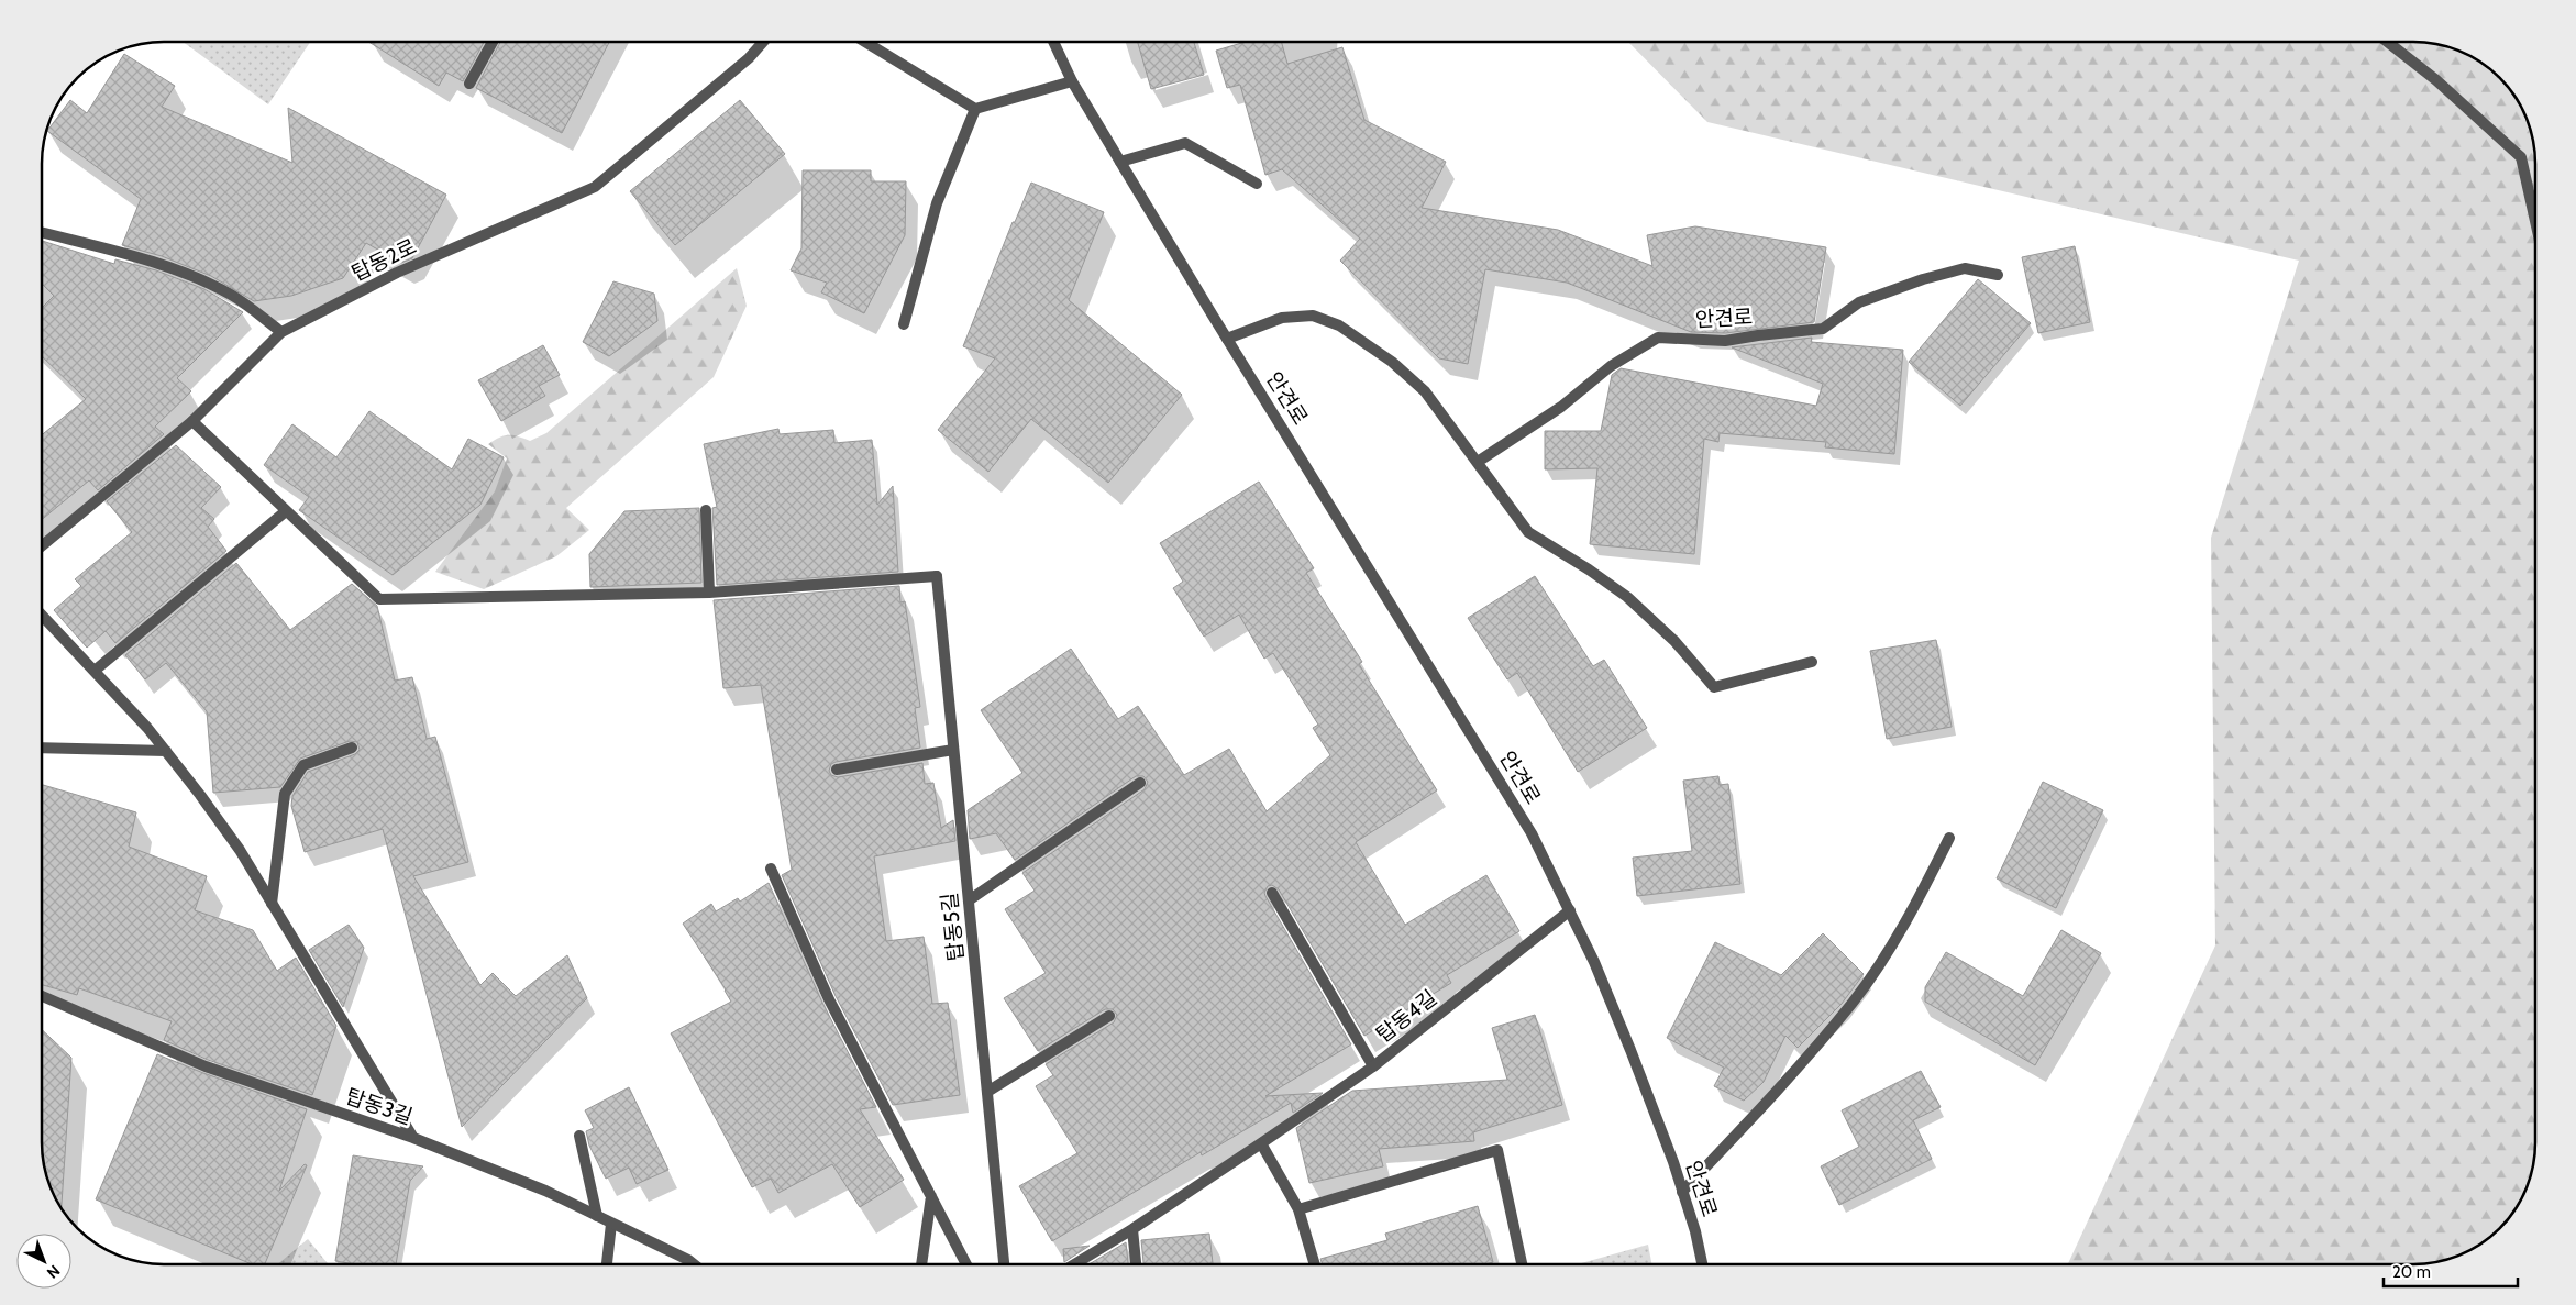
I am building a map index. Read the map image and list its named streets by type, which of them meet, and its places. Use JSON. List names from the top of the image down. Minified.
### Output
{"streets":{"street":["탑동2로","안견로","탑동5길","탑동4길","탑동3길"]},"crossings":[["안견로","탑동4길"]],"scale_bar":"20 m","north":"bottom right"}
